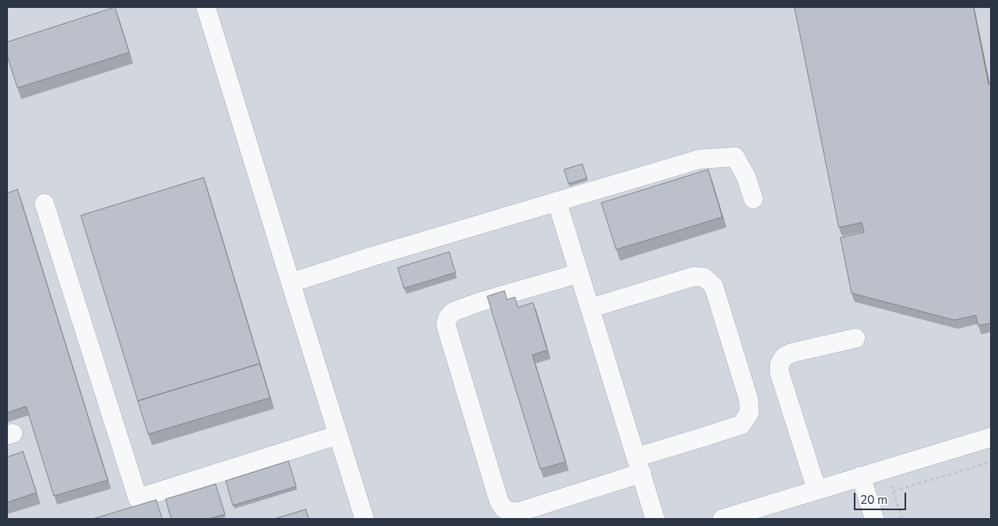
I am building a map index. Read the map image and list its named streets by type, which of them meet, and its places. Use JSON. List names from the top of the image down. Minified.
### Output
{"scale_bar":"20 m"}
